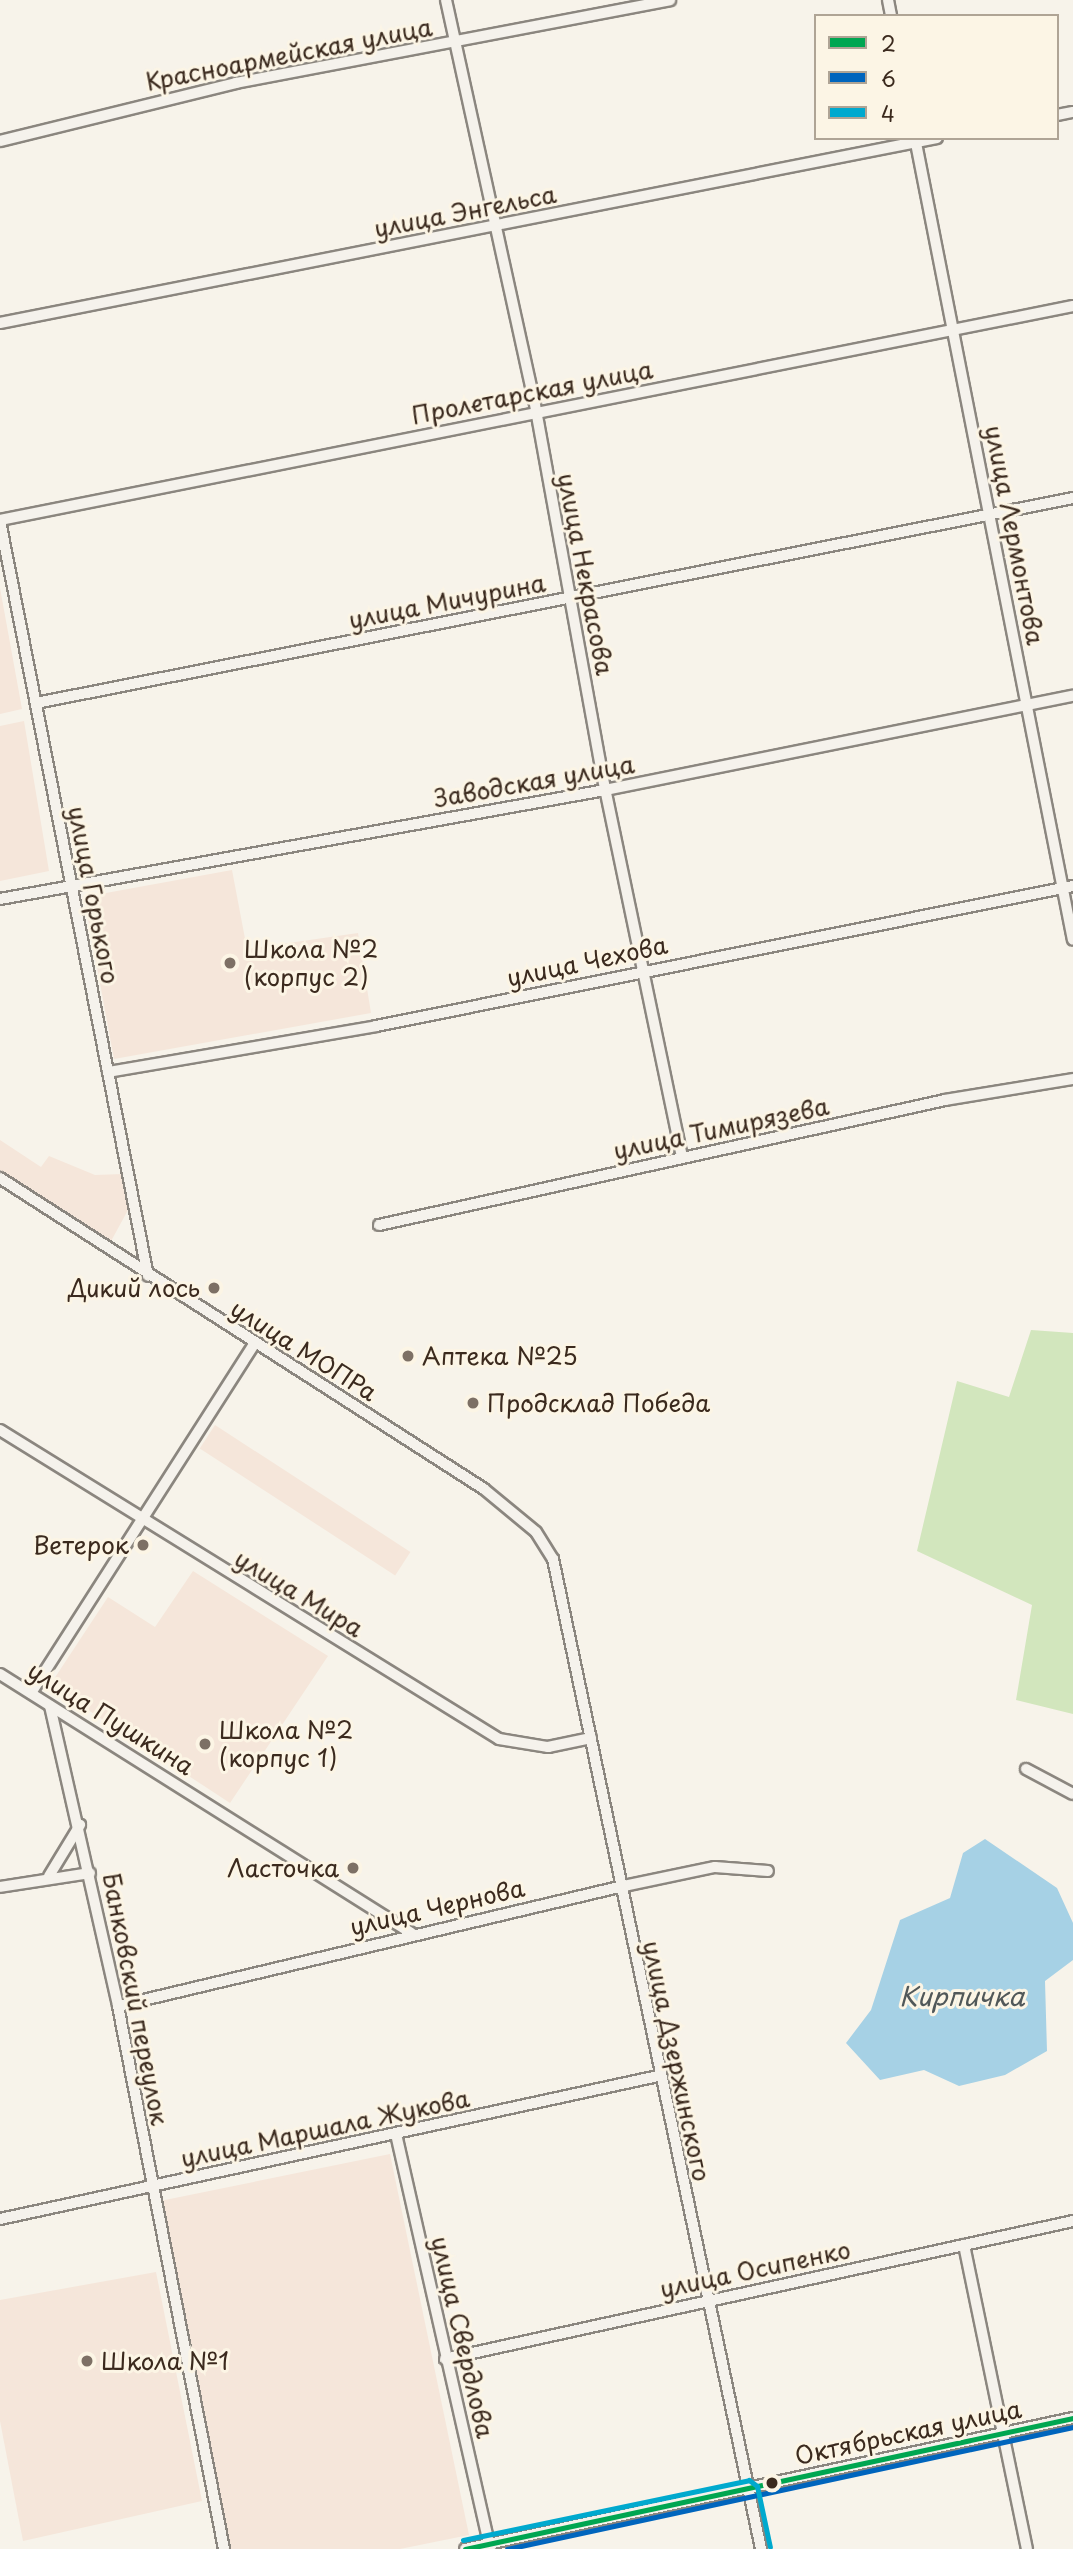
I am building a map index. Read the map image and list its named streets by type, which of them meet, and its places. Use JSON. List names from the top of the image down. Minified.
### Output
{"streets":{"street":["Красноармейская улица","улица Энгельса","Пролетарская улица","улица Лермонтова","улица Некрасова","улица Мичурина","Заводская улица","улица Горького","улица Чехова","улица Тимирязева","улица МОПРа","улица Мира","улица Пушкина","улица Чернова","Банковский переулок","улица Дзержинского","улица Маршала Жукова","улица Осипенко","улица Свердлова","Октябрьская улица"]},"crossings":[["Красноармейская улица","улица Некрасова"],["улица Энгельса","улица Лермонтова"],["улица Энгельса","улица Некрасова"],["Пролетарская улица","улица Лермонтова"],["Пролетарская улица","улица Некрасова"],["Пролетарская улица","улица Горького"],["улица Лермонтова","улица Мичурина"],["улица Лермонтова","Заводская улица"],["улица Лермонтова","улица Чехова"],["улица Некрасова","улица Мичурина"],["улица Некрасова","Заводская улица"],["улица Некрасова","улица Чехова"],["улица Некрасова","улица Тимирязева"],["улица Мичурина","улица Горького"],["Заводская улица","улица Горького"],["улица Горького","улица Чехова"],["улица Горького","улица МОПРа"],["улица МОПРа","улица Дзержинского"],["улица Мира","улица Дзержинского"],["улица Пушкина","улица Чернова"],["улица Пушкина","Банковский переулок"],["улица Чернова","Банковский переулок"],["улица Чернова","улица Дзержинского"],["Банковский переулок","улица Маршала Жукова"],["улица Дзержинского","улица Маршала Жукова"],["улица Дзержинского","улица Осипенко"],["улица Дзержинского","Октябрьская улица"],["улица Маршала Жукова","улица Свердлова"],["улица Осипенко","улица Свердлова"],["улица Свердлова","Октябрьская улица"]],"water":["Кирпичка"],"places":["Школа №2 (корпус 2)","Дикий лось","Аптека №25","Продсклад Победа","Ветерок","Школа №2 (корпус 1)","Ласточка","Школа №1"],"lines":["transit line 2","transit line 6","transit line 4"],"legend":["2","6","4"]}
